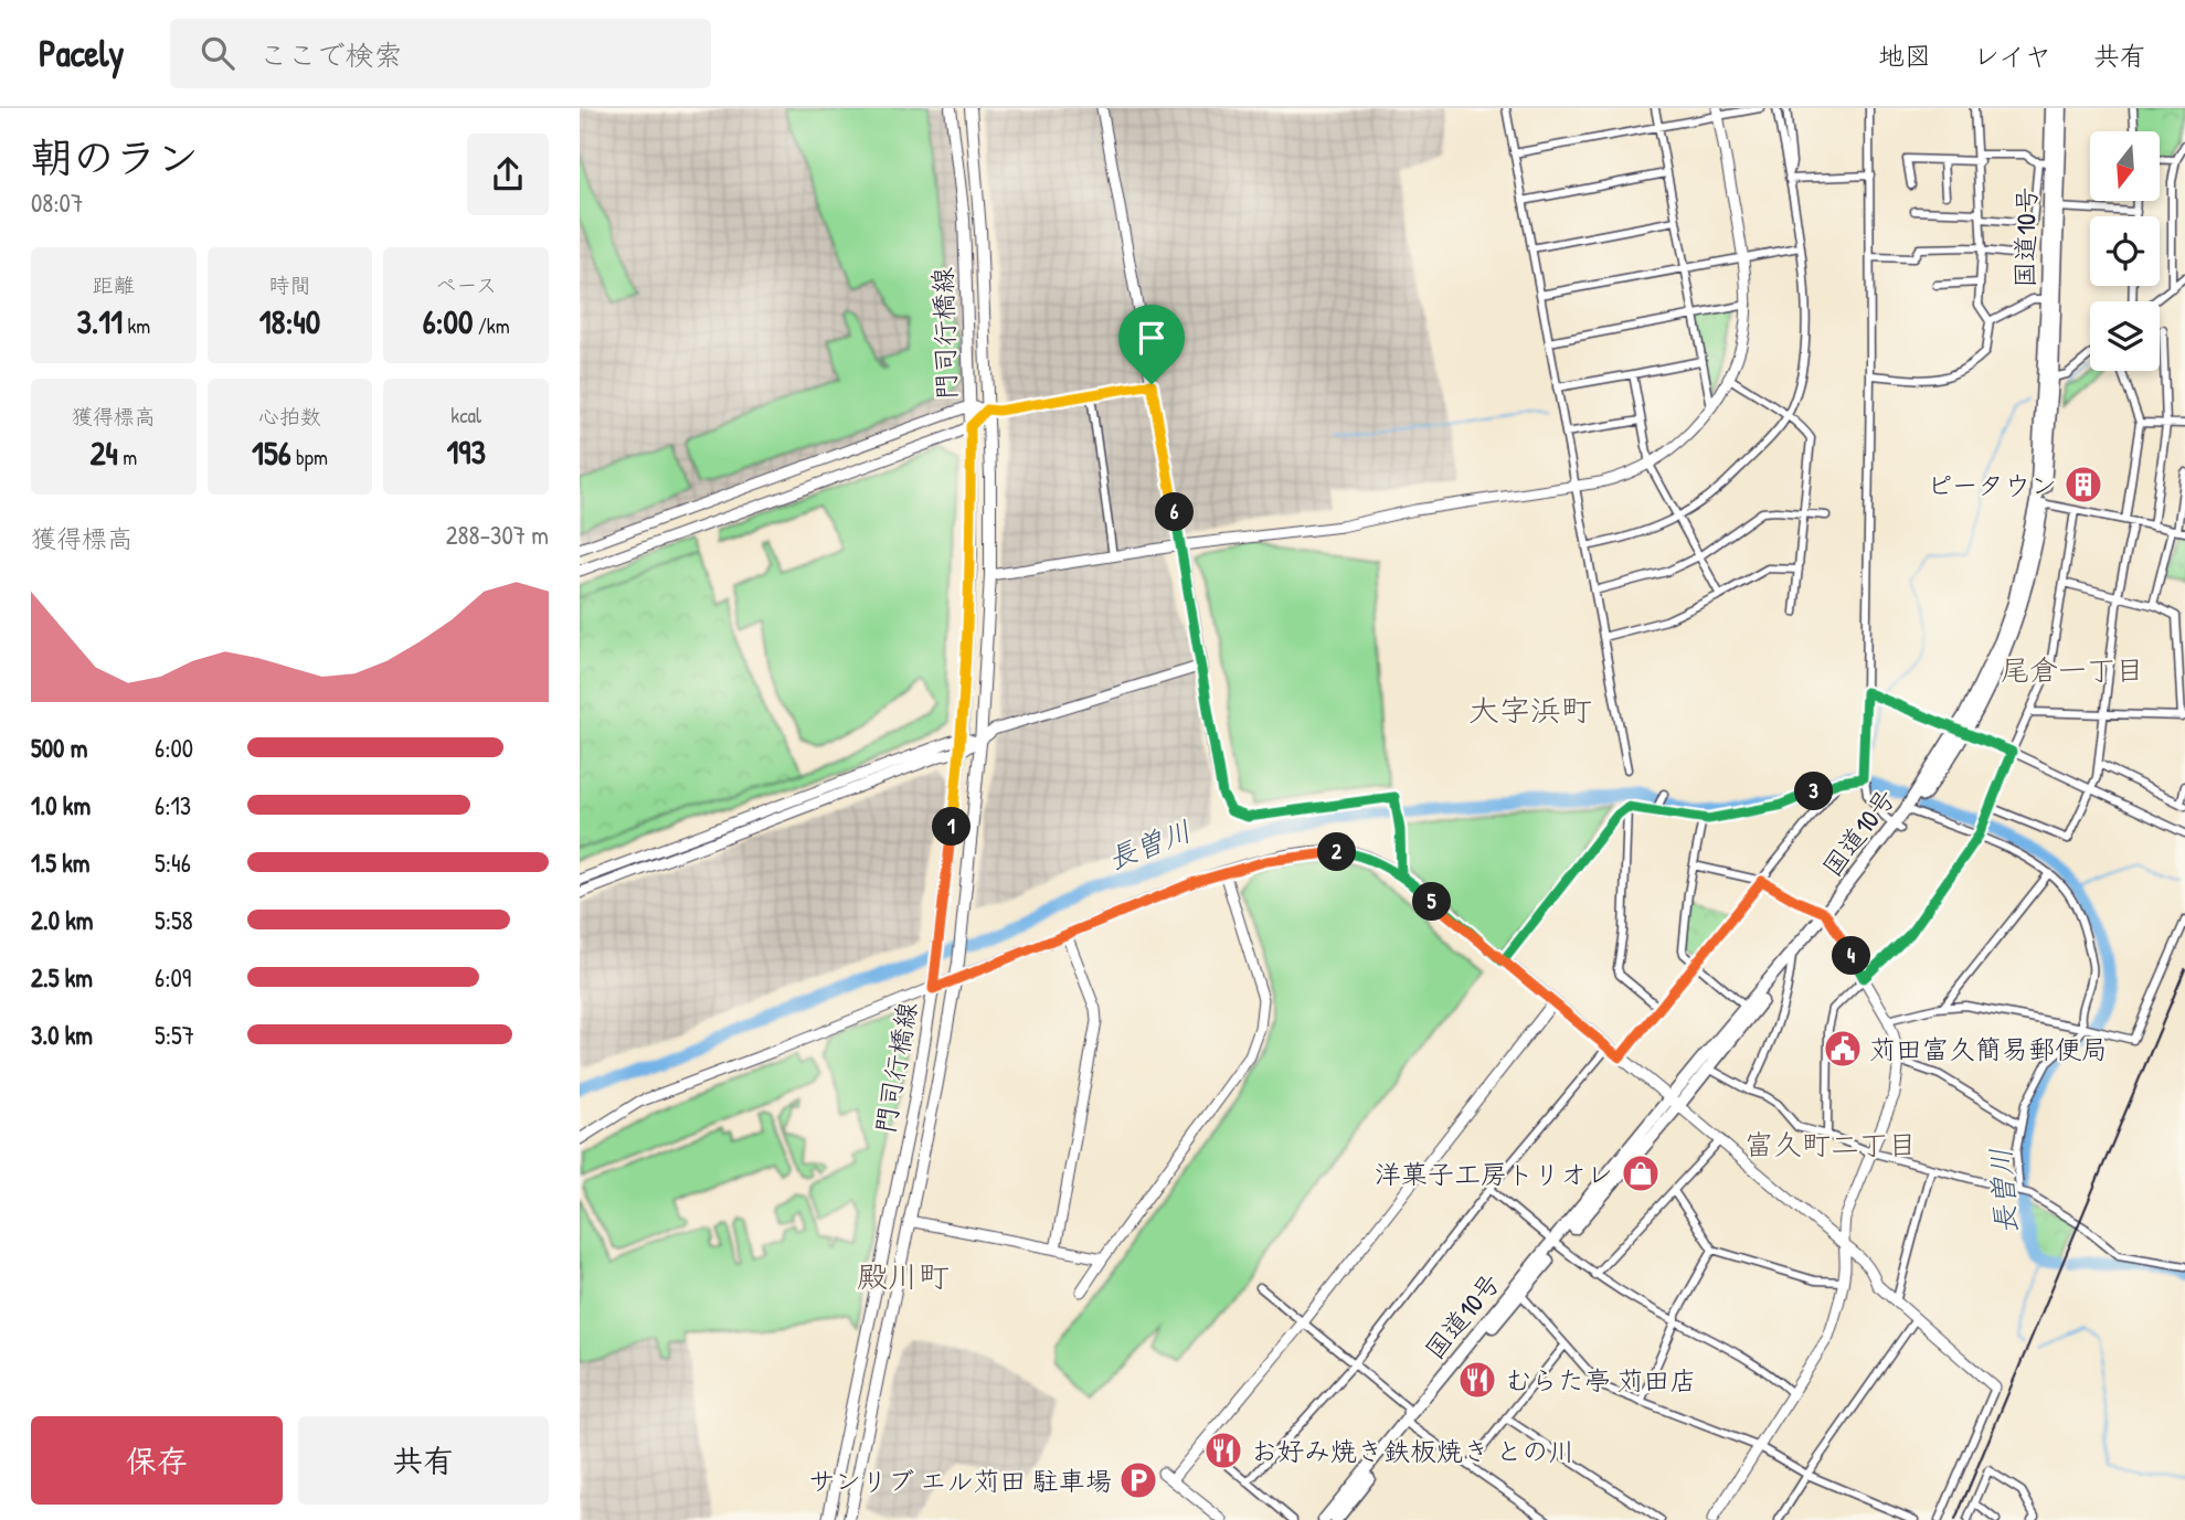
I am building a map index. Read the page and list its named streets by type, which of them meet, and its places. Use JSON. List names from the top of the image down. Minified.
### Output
{"streets":{"highway":["国道10号"],"main road":["門司行橋線"]},"districts":["尾倉一丁目","大字浜町","富久町二丁目","殿川町"],"water":["長曽川"],"places":{"building":["ピータウン"],"public building":["苅田富久簡易郵便局"],"shop":["洋菓子工房トリオレ"],"restaurant":["むらた亭 苅田店","お好み焼き鉄板焼き との川"],"parking":["サンリブ エル苅田 駐車場"]},"north":"bottom","page":{"header":"Pacely","search":"ここで検索","nav":["地図","レイヤ","共有"],"heading":["朝のラン","08:07"],"stats":[["距離","3.11 km"],["時間","18:40"],["ペース","6:00 /km"],["獲得標高","24 m"],["心拍数","156 bpm"],["kcal","193"]],"pins":["6","3","1","2","5","4"],"chart":["獲得標高","288–307 m"],"list":[{"name":"500 m","note":"6:00"},{"name":"1.0 km","note":"6:13"},{"name":"1.5 km","note":"5:46"},{"name":"2.0 km","note":"5:58"},{"name":"2.5 km","note":"6:09"},{"name":"3.0 km","note":"5:57"}],"buttons":["保存","共有"]}}
